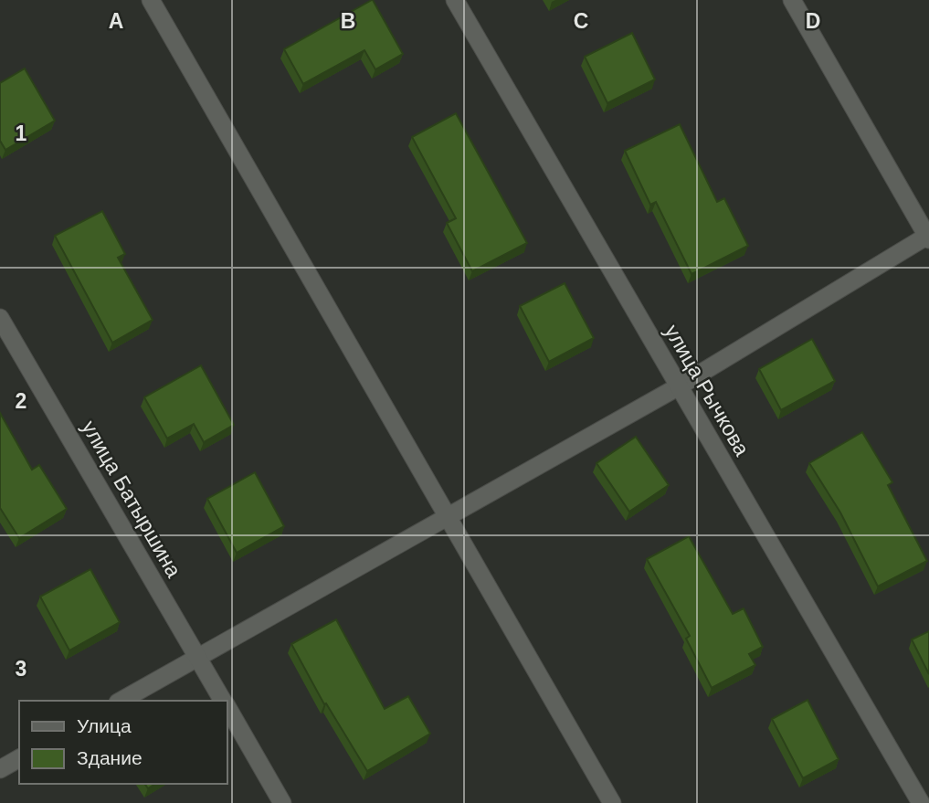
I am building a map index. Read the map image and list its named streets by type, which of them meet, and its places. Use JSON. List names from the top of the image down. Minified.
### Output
{"streets":{"street":["улица Рычкова","улица Батыршина"]},"legend":["Улица","Здание"],"grid":{"columns":["A","B","C","D"],"rows":["1","2","3"]}}
